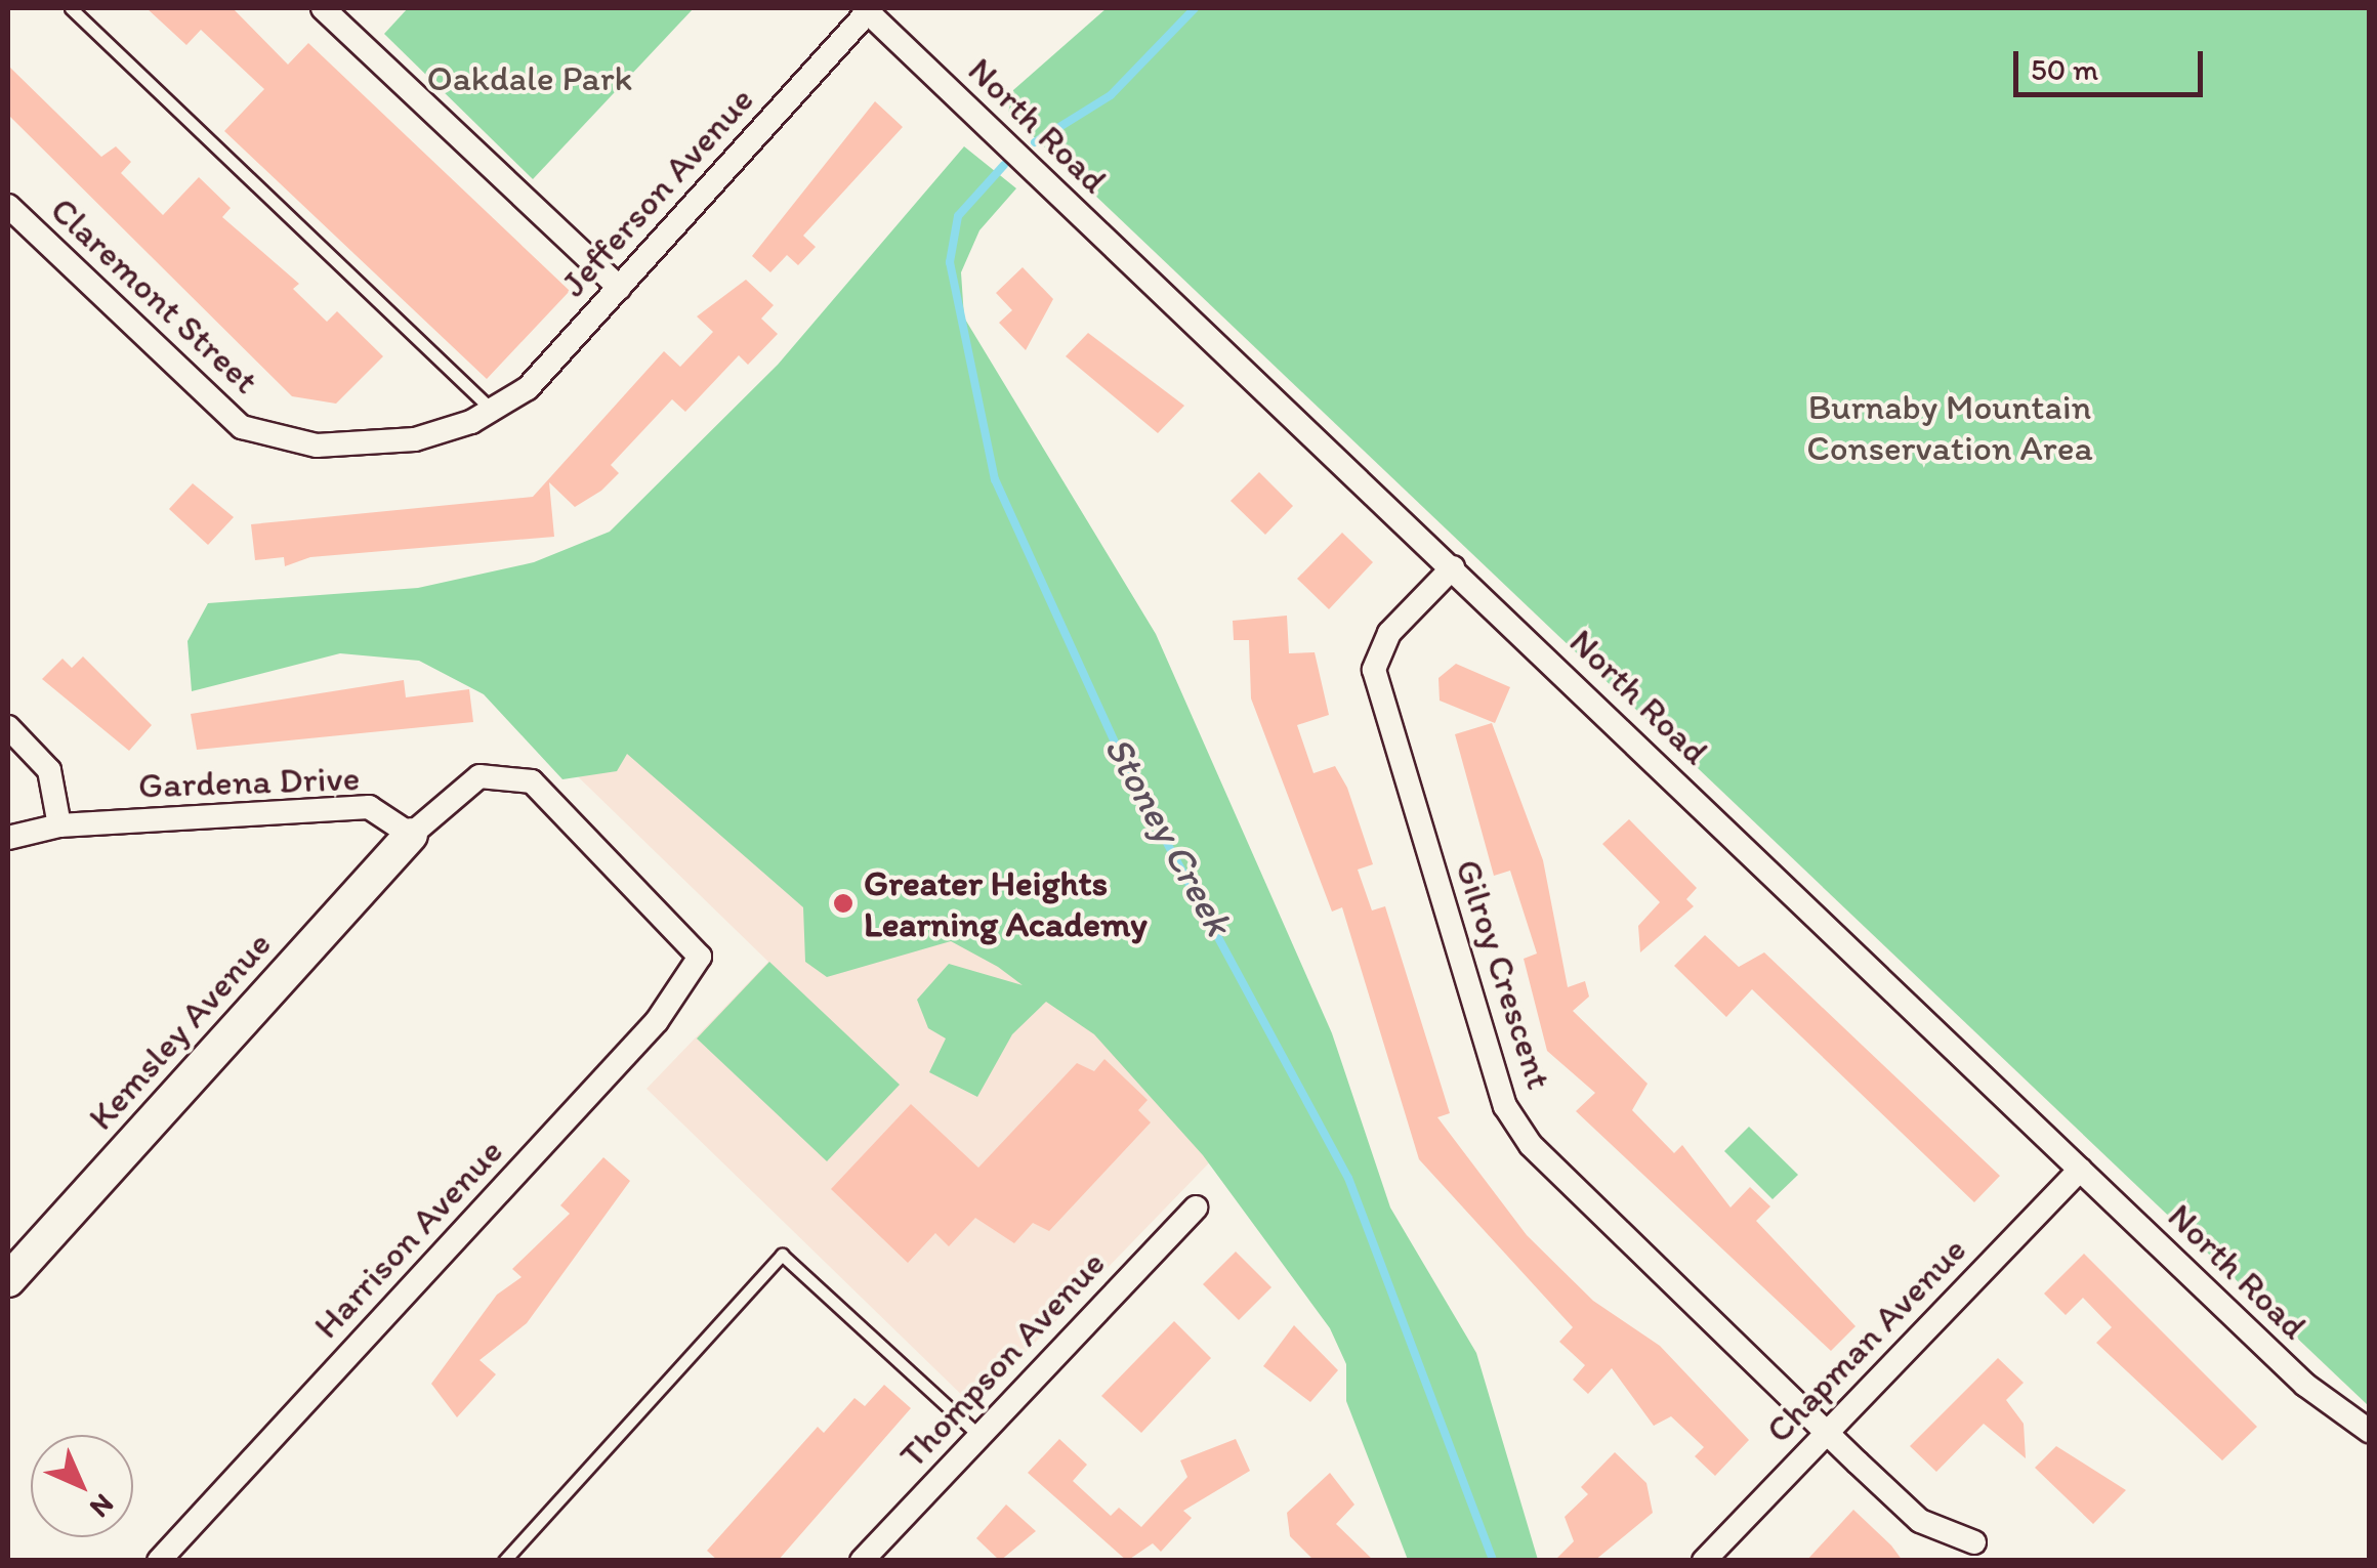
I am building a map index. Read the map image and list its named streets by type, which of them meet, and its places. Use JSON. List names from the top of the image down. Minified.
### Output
{"streets":{"street":["North Road","Jefferson Avenue","Claremont Street","Gardena Drive","Gilroy Crescent","Kemsley Avenue","Harrison Avenue","Chapman Avenue","Thompson Avenue"]},"crossings":[["North Road","Jefferson Avenue"],["North Road","Gilroy Crescent"],["North Road","Chapman Avenue"],["Jefferson Avenue","Claremont Street"],["Gardena Drive","Kemsley Avenue"],["Gardena Drive","Harrison Avenue"],["Gilroy Crescent","Chapman Avenue"],["Kemsley Avenue","Harrison Avenue"]],"water":["Stoney Creek"],"parks":["Oakdale Park","Burnaby Mountain Conservation Area"],"places":["Greater Heights Learning Academy"],"scale_bar":"50 m","north":"bottom right"}
